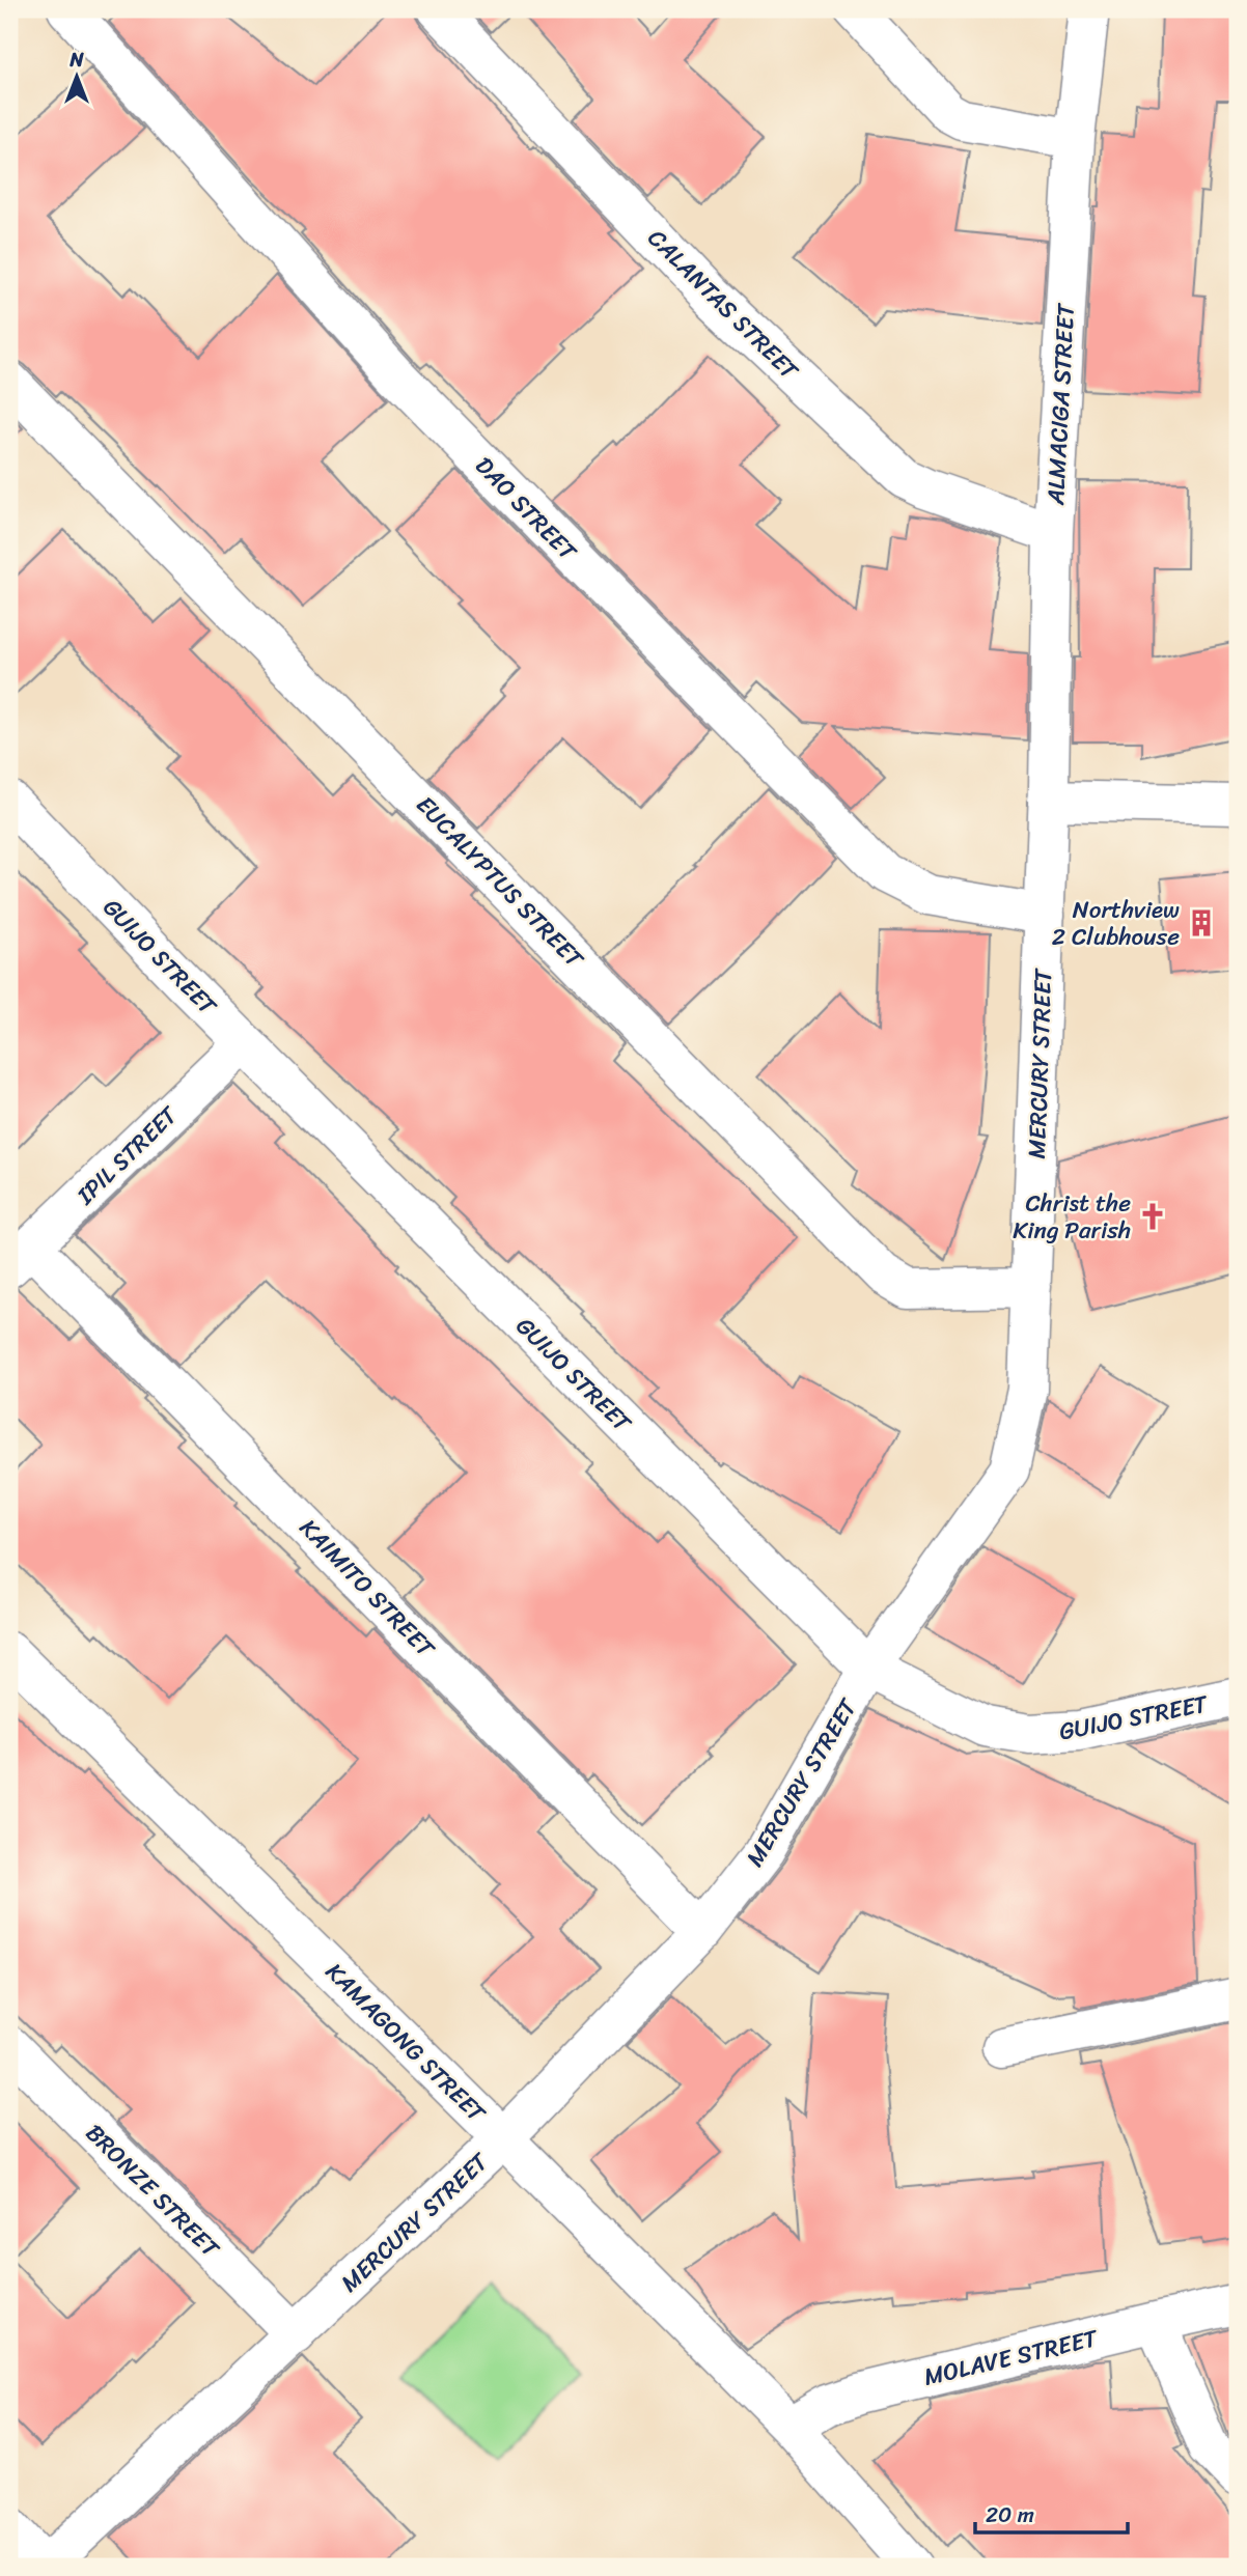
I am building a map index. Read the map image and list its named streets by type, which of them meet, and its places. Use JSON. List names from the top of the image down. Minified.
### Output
{"streets":{"street":["CALANTAS STREET","ALMACIGA STREET","DAO STREET","EUCALYPTUS STREET","GUIJO STREET","MERCURY STREET","IPIL STREET","KAIMITO STREET","KAMAGONG STREET","BRONZE STREET","MOLAVE STREET"]},"crossings":[["CALANTAS STREET","ALMACIGA STREET"],["ALMACIGA STREET","MERCURY STREET"],["DAO STREET","MERCURY STREET"],["EUCALYPTUS STREET","MERCURY STREET"],["GUIJO STREET","MERCURY STREET"],["GUIJO STREET","IPIL STREET"],["MERCURY STREET","KAIMITO STREET"],["MERCURY STREET","KAMAGONG STREET"],["MERCURY STREET","BRONZE STREET"],["IPIL STREET","KAIMITO STREET"],["KAMAGONG STREET","MOLAVE STREET"]],"places":{"building":["Northview 2 Clubhouse"],"church":["Christ the King Parish"]},"scale_bar":"20 m","north":"top"}
